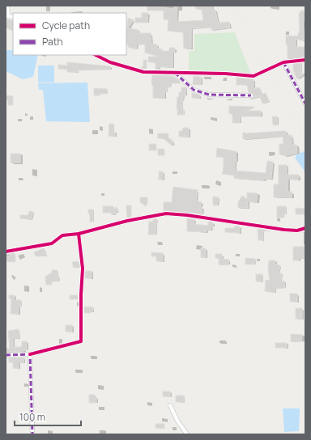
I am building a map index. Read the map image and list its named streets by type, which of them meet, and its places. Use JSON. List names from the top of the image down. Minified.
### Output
{"legend":["Cycle path","Path"],"scale_bar":"100 m"}
